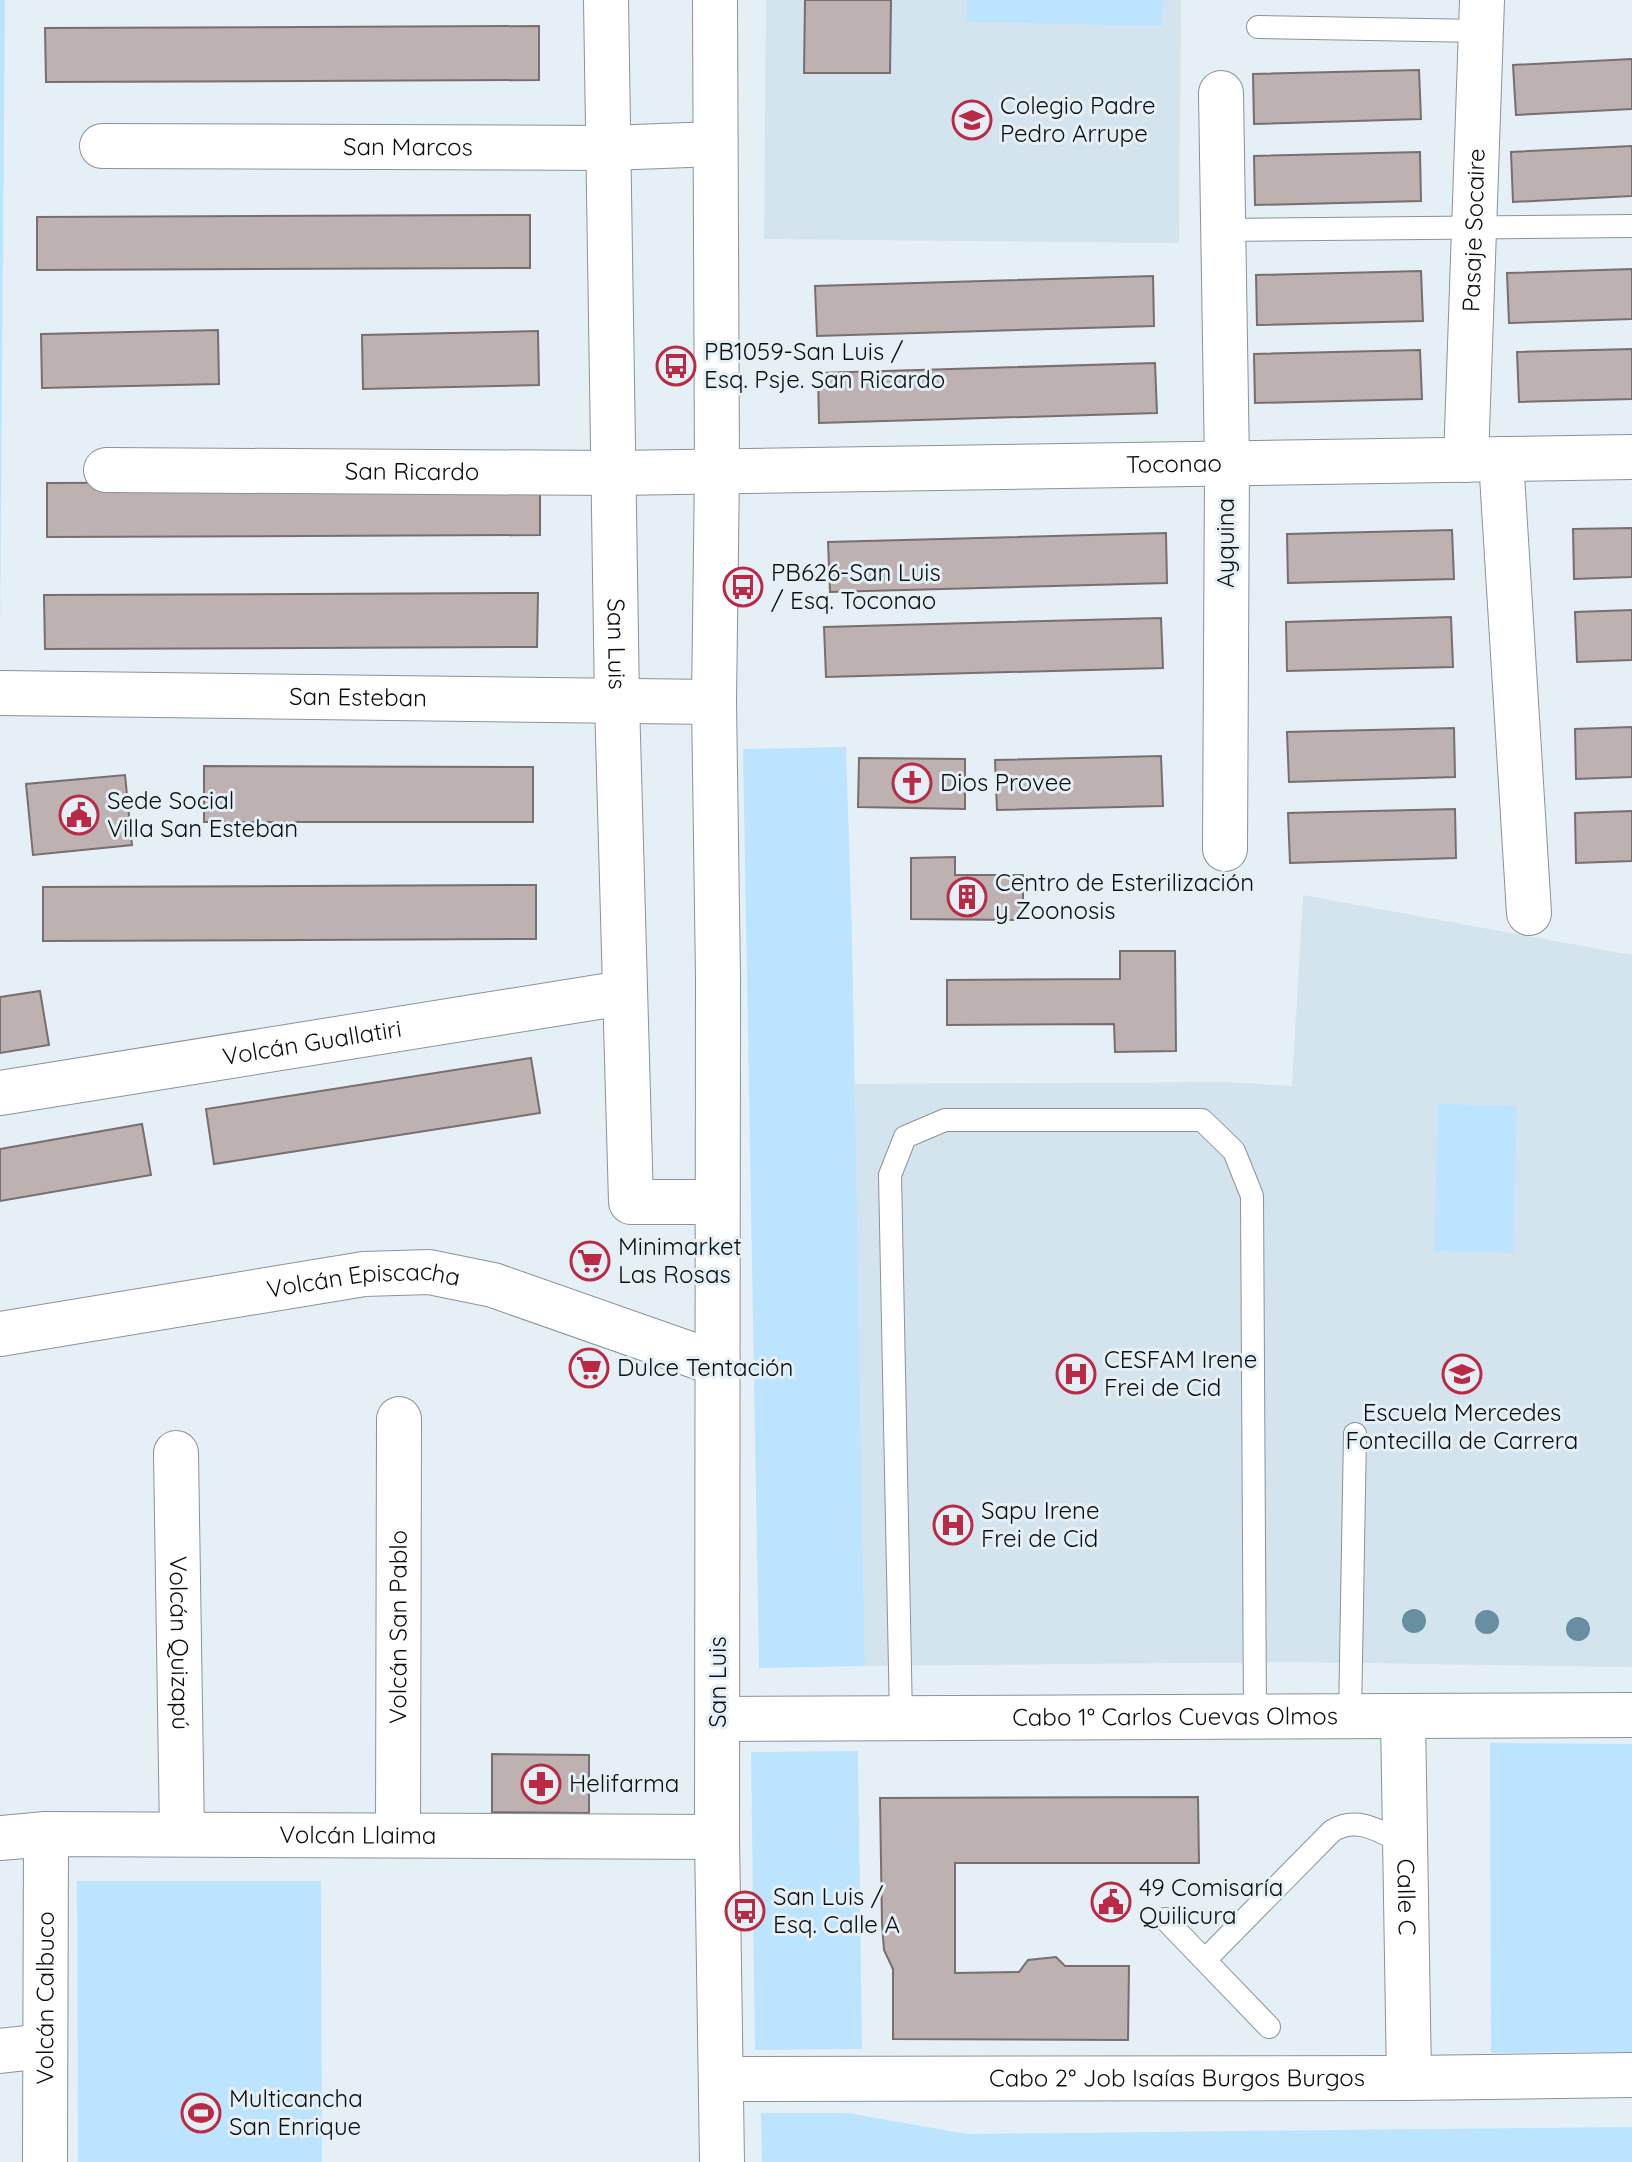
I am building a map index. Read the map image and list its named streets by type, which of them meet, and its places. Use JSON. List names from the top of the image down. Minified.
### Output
{"streets":{"street":["San Marcos","Pasaje Socaire","Toconao","San Ricardo","Ayquina","San Luis","San Esteban","Volcán Guallatiri","Volcán Episcacha","Volcán San Pablo","Volcán Quizapú","Cabo 1° Carlos Cuevas Olmos","Volcán Llaima","Calle C","Volcán Calbuco","Cabo 2° Job Isaías Burgos Burgos"]},"crossings":[["San Marcos","San Luis"],["Pasaje Socaire","Toconao"],["Toconao","San Ricardo"],["Toconao","Ayquina"],["Toconao","San Luis"],["San Ricardo","San Luis"],["San Luis","San Esteban"],["San Luis","Volcán Guallatiri"],["San Luis","Volcán Episcacha"],["San Luis","Cabo 1° Carlos Cuevas Olmos"],["San Luis","Volcán Llaima"],["San Luis","Cabo 2° Job Isaías Burgos Burgos"],["Volcán San Pablo","Volcán Llaima"],["Volcán Quizapú","Volcán Llaima"],["Cabo 1° Carlos Cuevas Olmos","Calle C"],["Volcán Llaima","Volcán Calbuco"],["Calle C","Cabo 2° Job Isaías Burgos Burgos"]],"places":{"school or university":["Colegio Padre Pedro Arrupe","Escuela Mercedes Fontecilla de Carrera"],"bus stop":["PB1059-San Luis / Esq. Psje. San Ricardo","PB626-San Luis / Esq. Toconao","San Luis / Esq. Calle A"],"church":["Dios Provee"],"public building":["Sede Social Villa San Esteban","49 Comisaría Quilicura"],"building":["Centro de Esterilización y Zoonosis"],"supermarket":["Minimarket Las Rosas","Dulce Tentación"],"hospital":["CESFAM Irene Frei de Cid","Sapu Irene Frei de Cid"],"pharmacy":["Helifarma"],"sports":["Multicancha San Enrique"]}}
